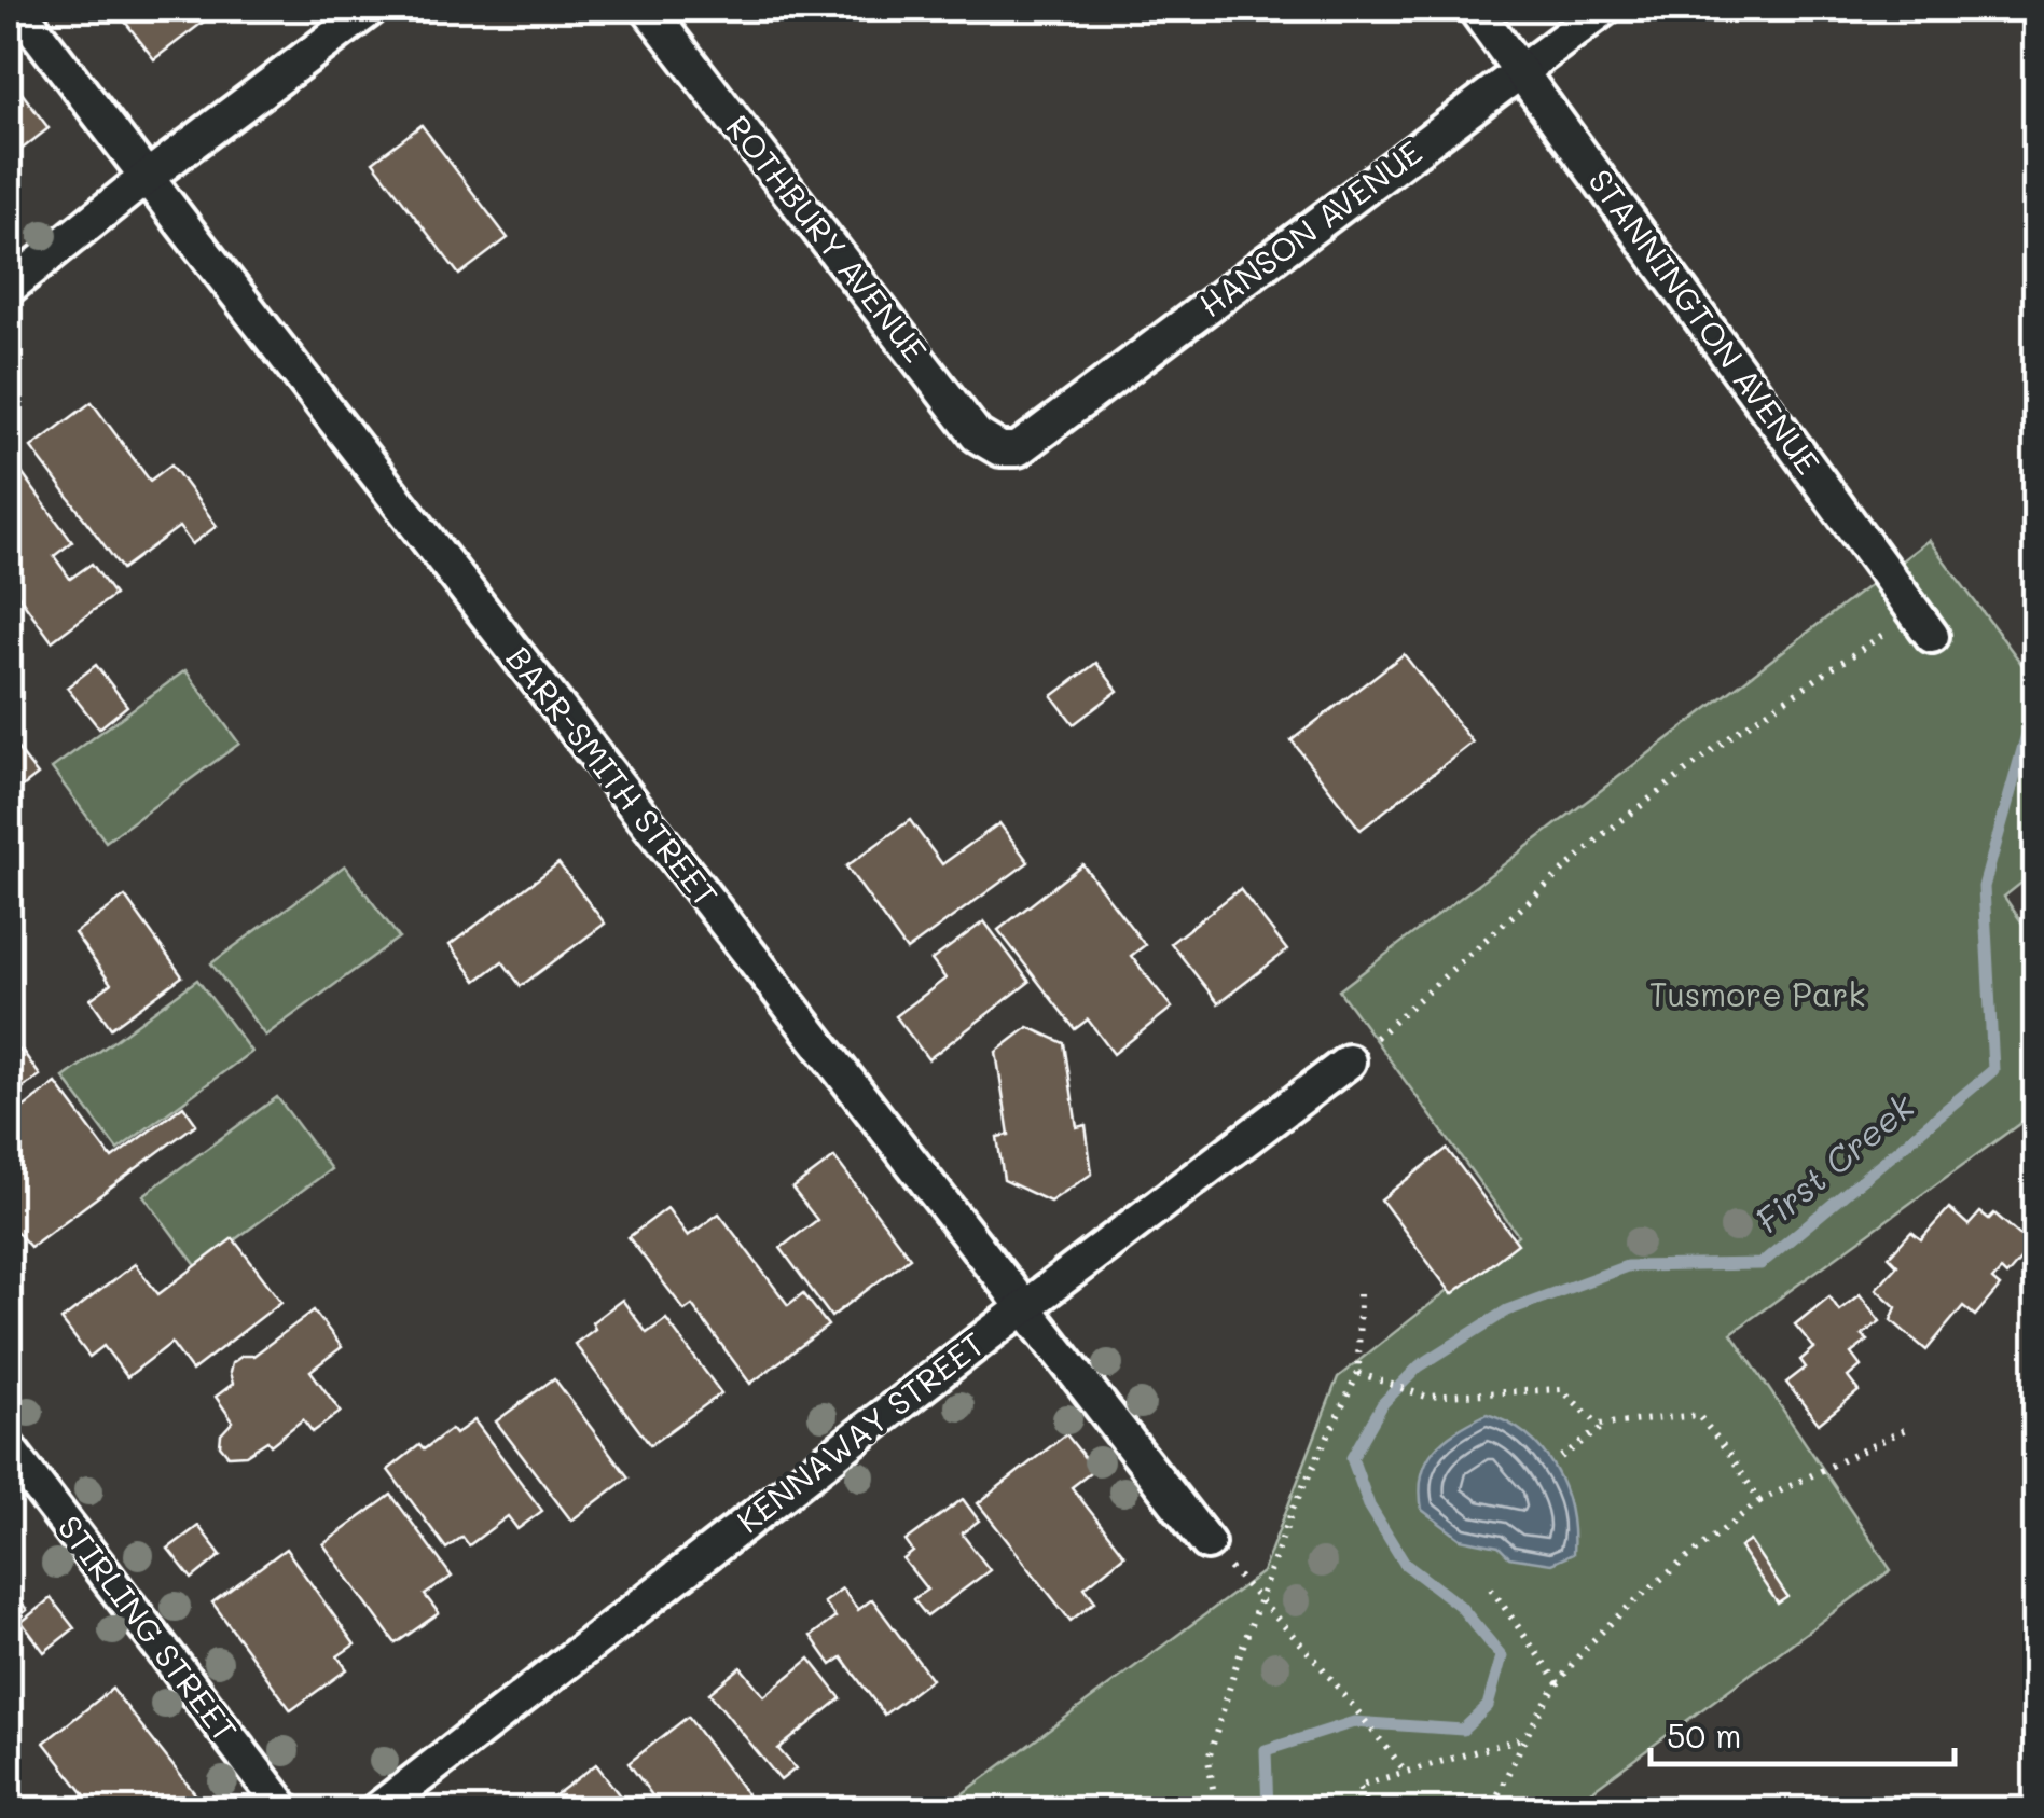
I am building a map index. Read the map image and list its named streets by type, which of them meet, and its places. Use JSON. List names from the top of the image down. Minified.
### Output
{"streets":{"street":["HANSON AVENUE","ROTHBURY AVENUE","STANNINGTON AVENUE","BARR-SMITH STREET","KENNAWAY STREET","STIRLING STREET"]},"crossings":[["HANSON AVENUE","ROTHBURY AVENUE"],["HANSON AVENUE","STANNINGTON AVENUE"],["BARR-SMITH STREET","KENNAWAY STREET"]],"water":["First Creek"],"parks":["Tusmore Park"],"scale_bar":"50 m"}
